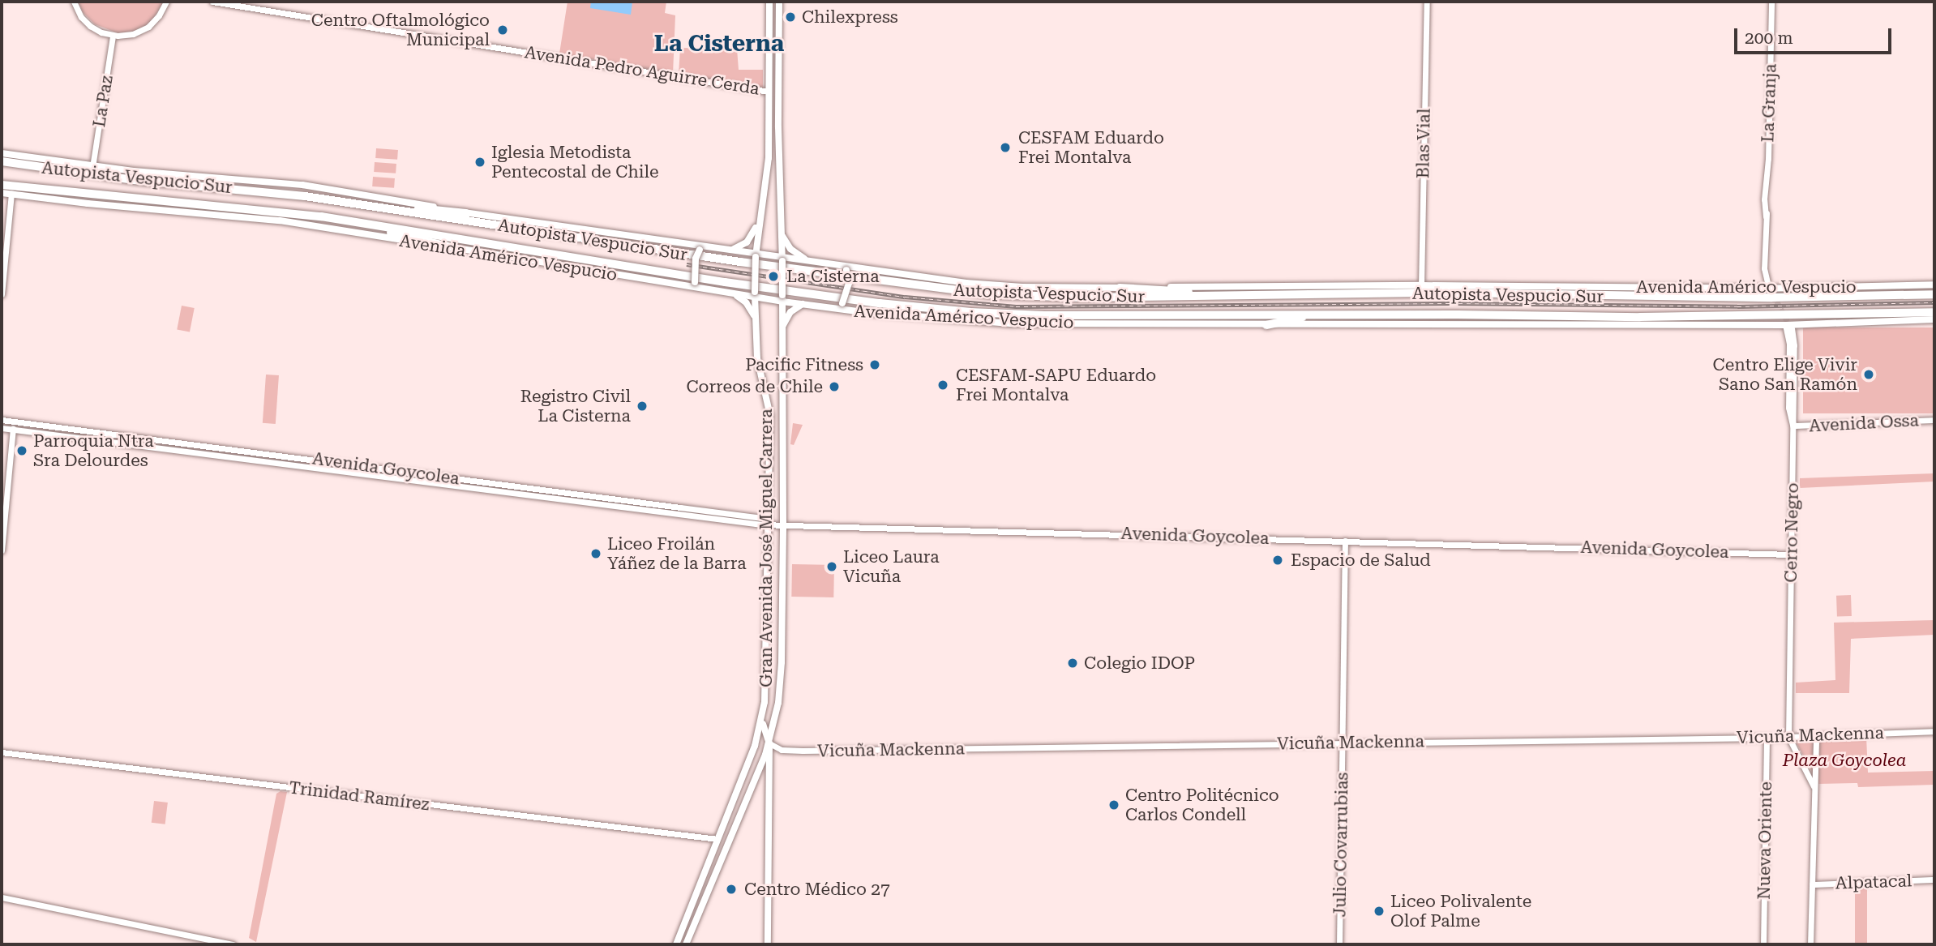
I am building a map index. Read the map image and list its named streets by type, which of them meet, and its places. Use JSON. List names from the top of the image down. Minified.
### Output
{"streets":{"highway":["Autopista Vespucio Sur"],"main road":["Avenida Américo Vespucio","Gran Avenida José Miguel Carrera"],"street":["Avenida Pedro Aguirre Cerda","La Paz","La Granja","Blas Vial","Avenida Ossa","Avenida Goycolea","Cerro Negro","Vicuña Mackenna","Trinidad Ramírez","Nueva Oriente","Julio Covarrubias","Alpatacal"]},"crossings":[["Avenida Pedro Aguirre Cerda","Gran Avenida José Miguel Carrera"],["La Paz","Avenida Américo Vespucio"],["Blas Vial","Avenida Américo Vespucio"],["Avenida Américo Vespucio","Gran Avenida José Miguel Carrera"],["Avenida Ossa","Cerro Negro"],["Avenida Goycolea","Cerro Negro"],["Avenida Goycolea","Gran Avenida José Miguel Carrera"],["Avenida Goycolea","Julio Covarrubias"],["Cerro Negro","Vicuña Mackenna"],["Gran Avenida José Miguel Carrera","Vicuña Mackenna"],["Gran Avenida José Miguel Carrera","Trinidad Ramírez"],["Vicuña Mackenna","Nueva Oriente"],["Vicuña Mackenna","Julio Covarrubias"]],"districts":["La Cisterna"],"parks":["Plaza Goycolea"],"places":["Chilexpress","Centro Oftalmológico Municipal","CESFAM Eduardo Frei Montalva","Iglesia Metodista Pentecostal de Chile","La Cisterna","Pacific Fitness","Centro Elige Vivir Sano San Ramón","CESFAM-SAPU Eduardo Frei Montalva","Correos de Chile","Registro Civil La Cisterna","Parroquia Ntra Sra Delourdes","Liceo Froilán Yáñez de la Barra","Espacio de Salud","Liceo Laura Vicuña","Colegio IDOP","Centro Politécnico Carlos Condell","Centro Médico 27","Liceo Polivalente Olof Palme"],"scale_bar":"200 m"}
